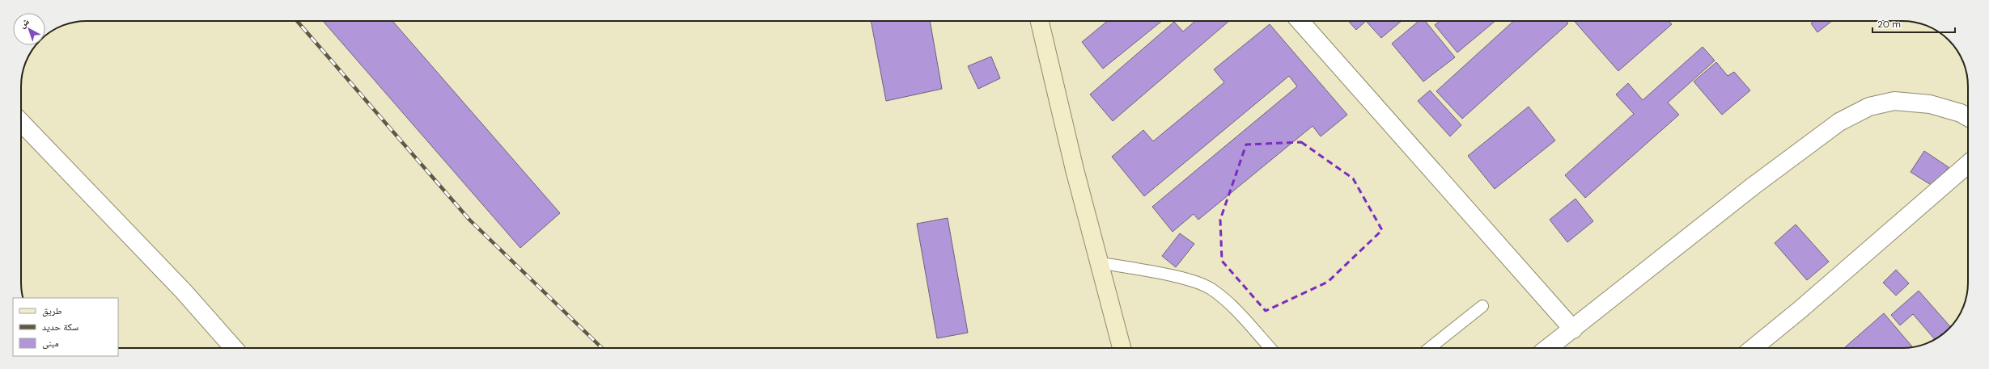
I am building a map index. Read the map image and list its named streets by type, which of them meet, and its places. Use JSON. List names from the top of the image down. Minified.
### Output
{"legend":["طريق","سكة حديد","مبنى"],"scale_bar":"20 m","north":"top left"}
